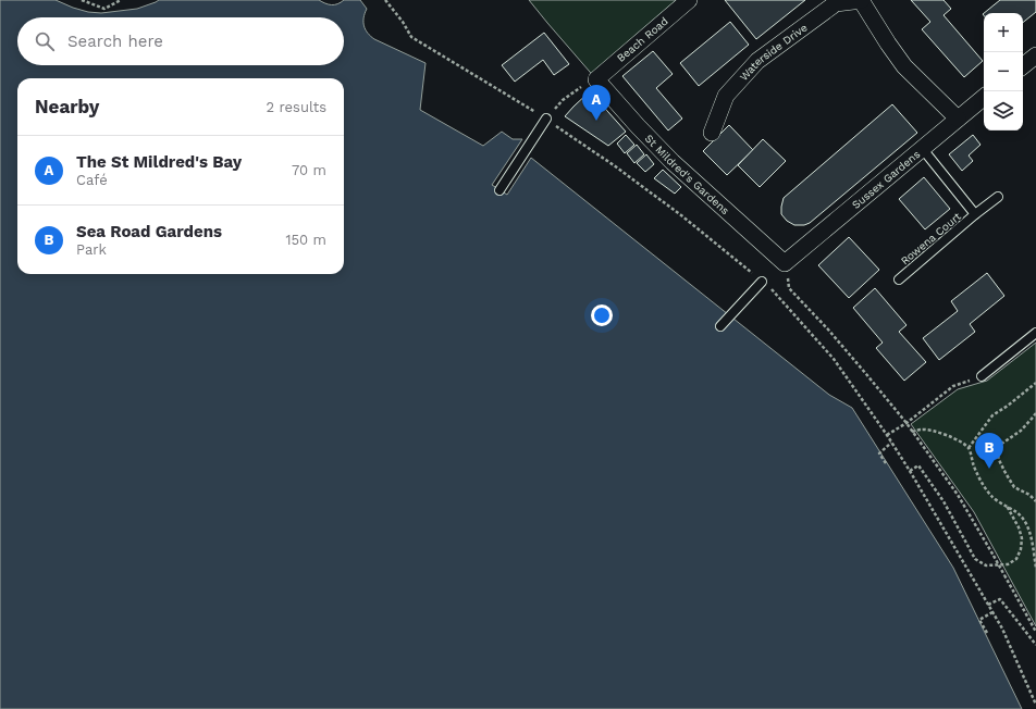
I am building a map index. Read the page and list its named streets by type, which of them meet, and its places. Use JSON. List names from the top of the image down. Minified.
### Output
{"streets":{"street":["Beach Road","Waterside Drive","St Mildred's Gardens","Sussex Gardens"],"lane":["Rowena Court"]},"crossings":[["Beach Road","St Mildred's Gardens"],["Waterside Drive","Sussex Gardens"],["St Mildred's Gardens","Sussex Gardens"],["Sussex Gardens","Rowena Court"]],"page":{"map_buttons":["+","−"],"search":"Search here","heading":["Nearby","2 results"],"pins":["A","B"],"list":[{"mark":"A","name":"The St Mildred's Bay","note":"Café","value":"70 m"},{"mark":"B","name":"Sea Road Gardens","note":"Park","value":"150 m"}]}}
